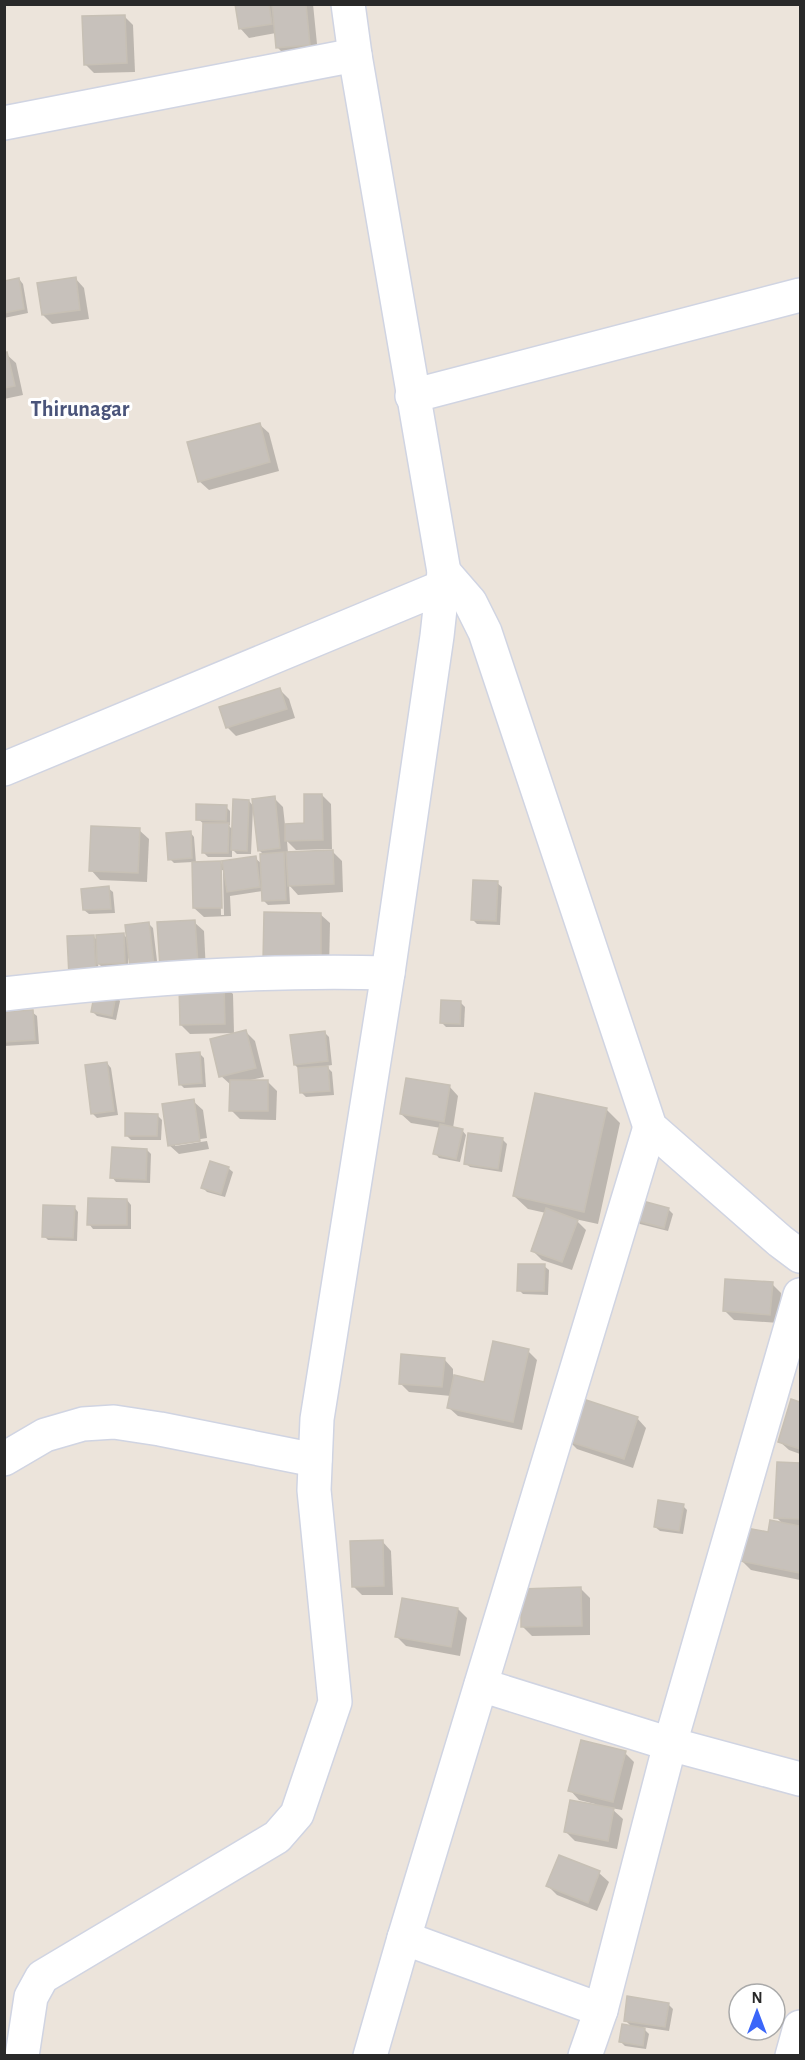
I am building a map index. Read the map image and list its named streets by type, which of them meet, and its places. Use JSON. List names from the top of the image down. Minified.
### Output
{"districts":["Thirunagar"],"north":"top"}
